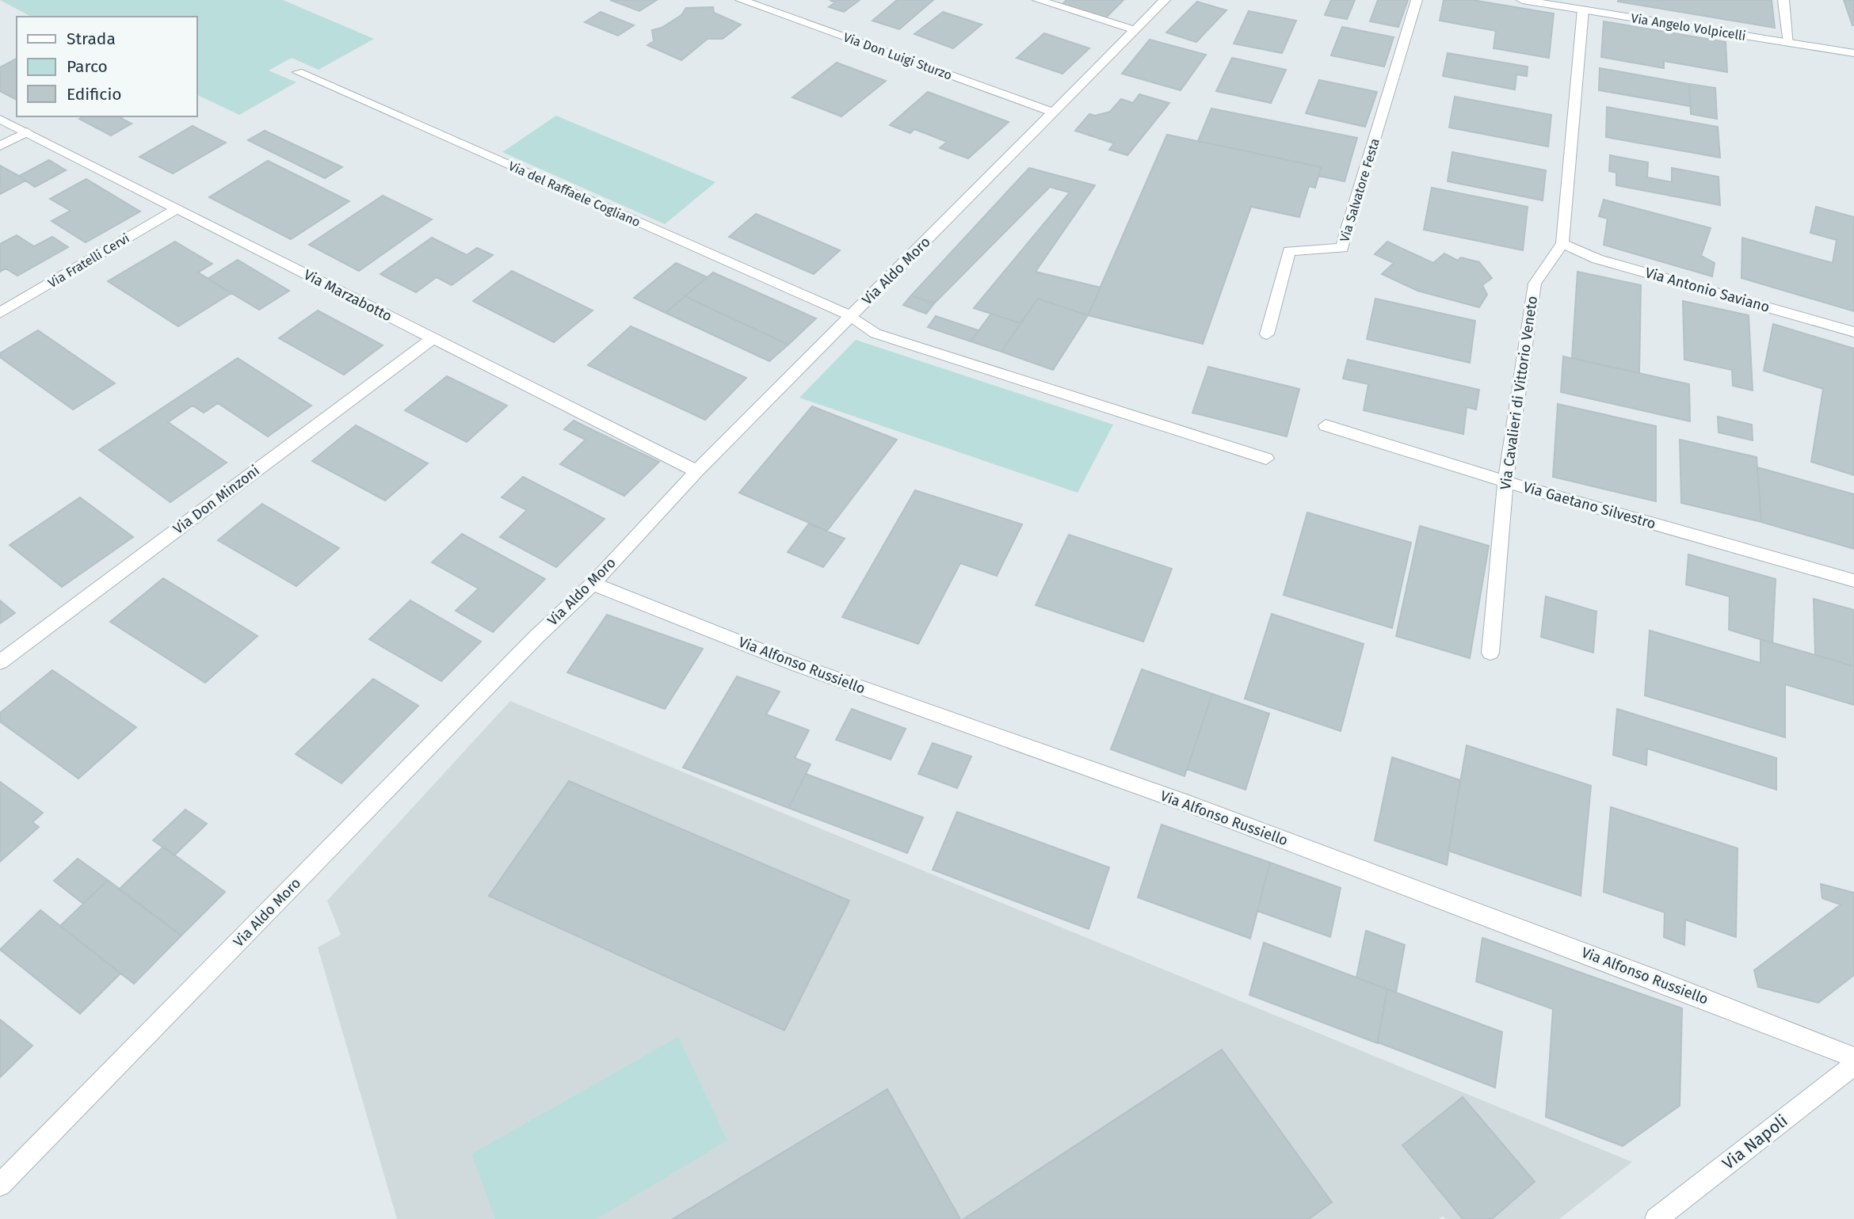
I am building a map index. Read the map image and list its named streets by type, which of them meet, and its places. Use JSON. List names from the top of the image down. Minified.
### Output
{"streets":{"street":["Via Angelo Volpicelli","Via Don Luigi Sturzo","Via Salvatore Festa","Via del Raffaele Cogliano","Via Fratelli Cervi","Via Aldo Moro","Via Antonio Saviano","Via Marzabotto","Via Cavalieri di Vittorio Veneto","Via Don Minzoni","Via Gaetano Silvestro","Via Alfonso Russiello","Via Napoli"]},"crossings":[["Via Angelo Volpicelli","Via Cavalieri di Vittorio Veneto"],["Via Don Luigi Sturzo","Via Aldo Moro"],["Via del Raffaele Cogliano","Via Aldo Moro"],["Via Fratelli Cervi","Via Marzabotto"],["Via Aldo Moro","Via Marzabotto"],["Via Aldo Moro","Via Alfonso Russiello"],["Via Antonio Saviano","Via Cavalieri di Vittorio Veneto"],["Via Marzabotto","Via Don Minzoni"],["Via Cavalieri di Vittorio Veneto","Via Gaetano Silvestro"]],"legend":["Strada","Parco","Edificio"]}
